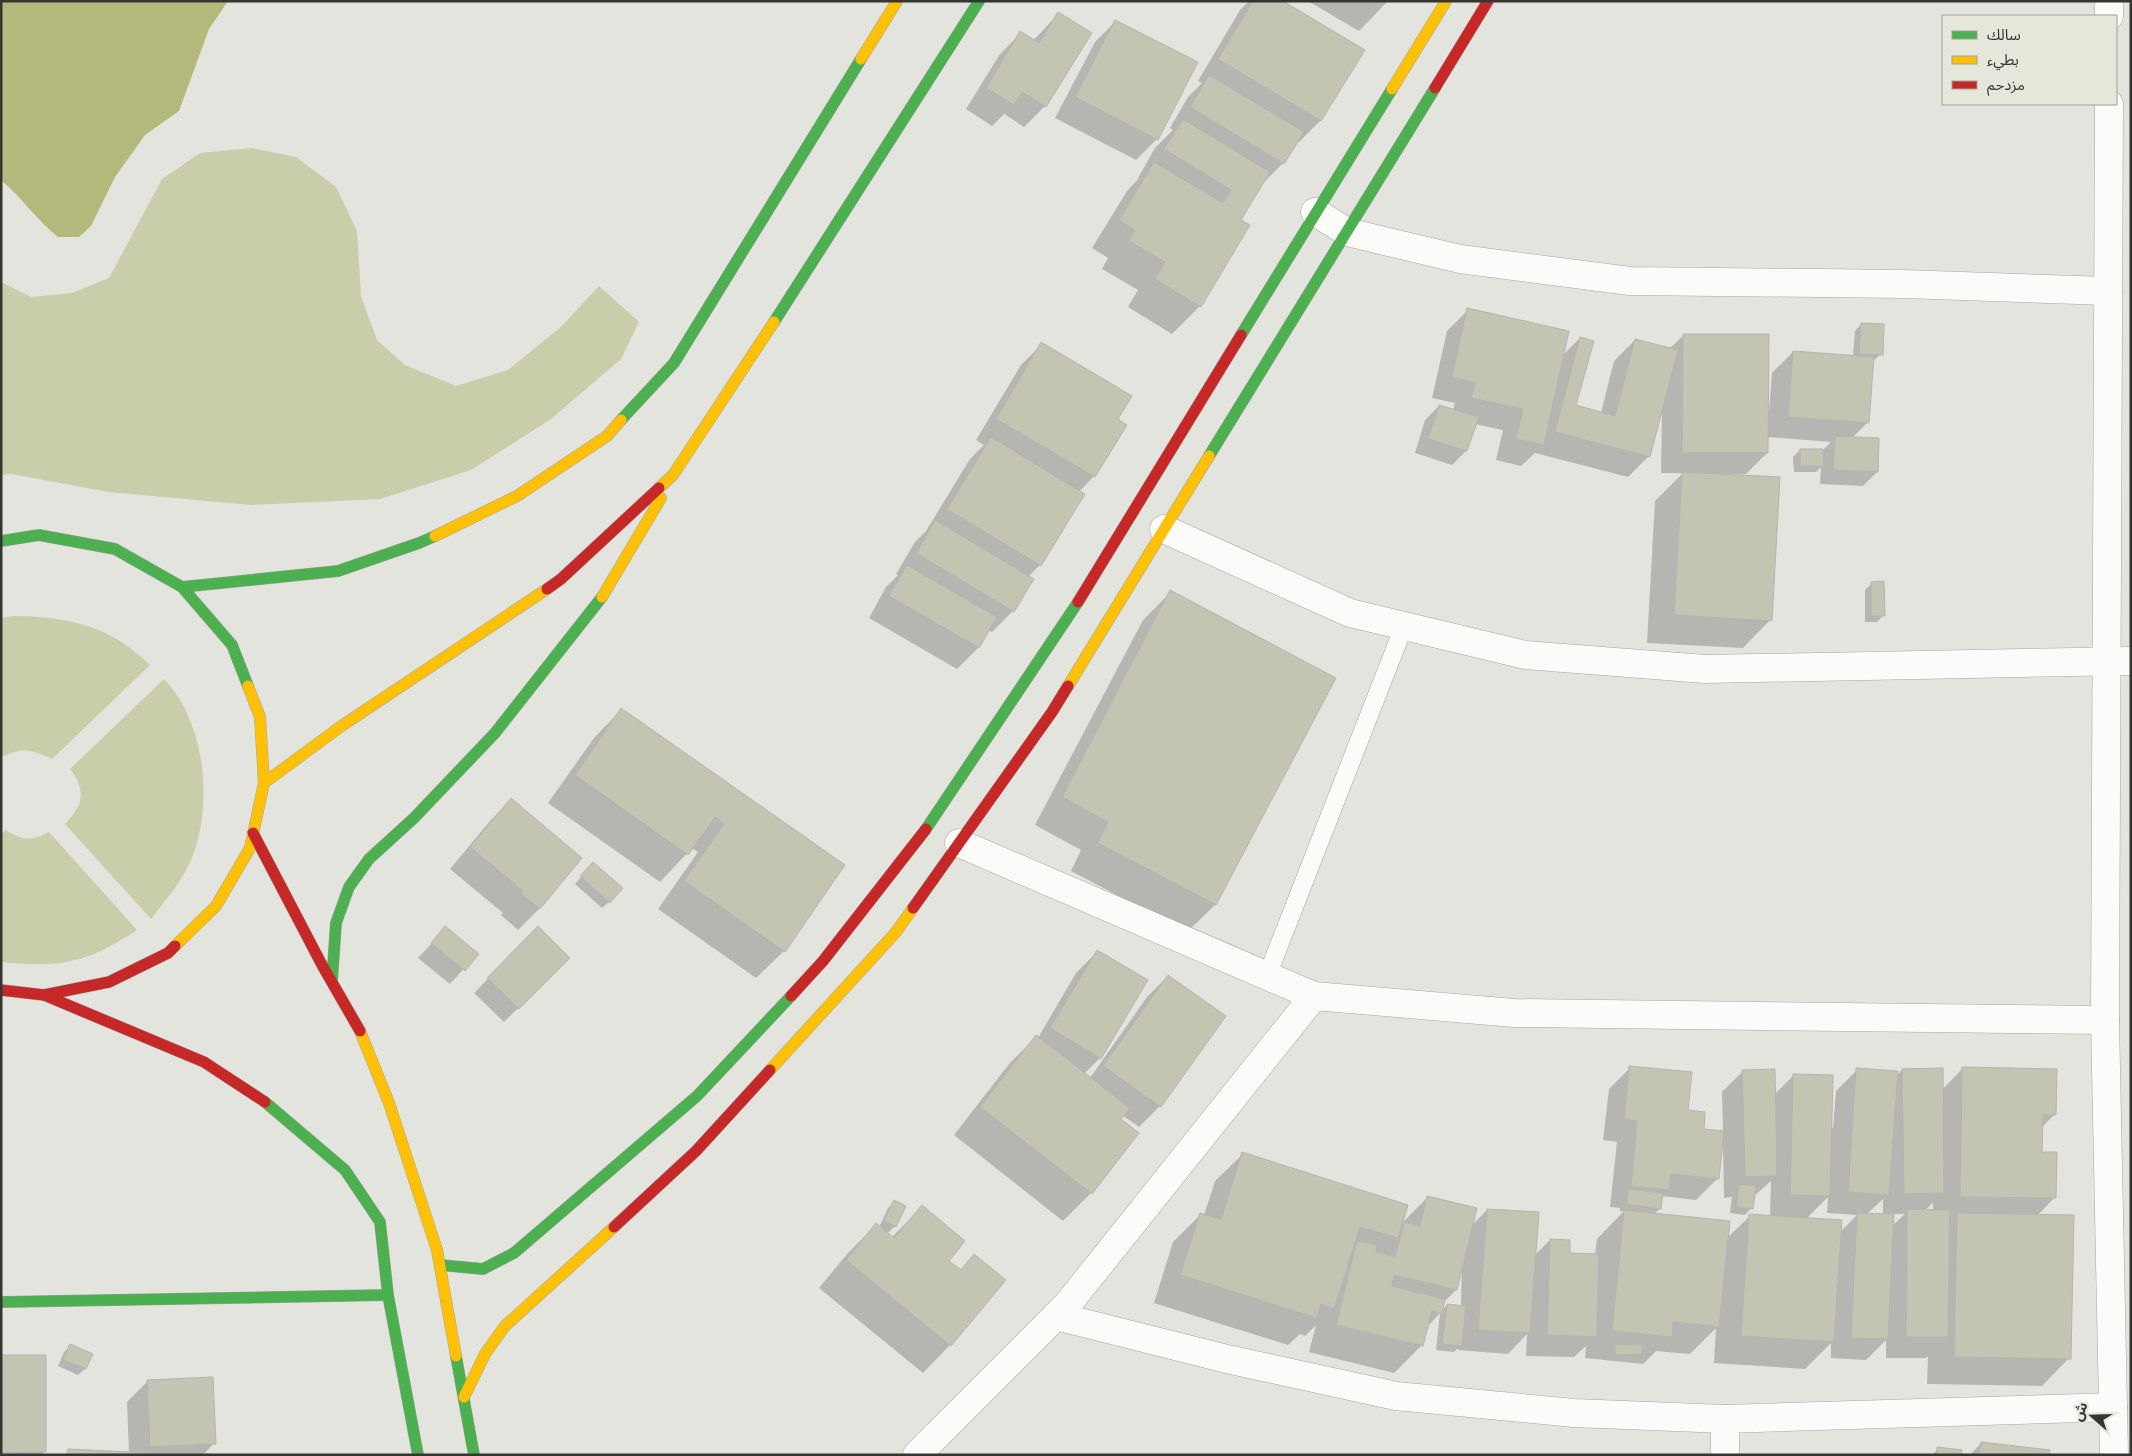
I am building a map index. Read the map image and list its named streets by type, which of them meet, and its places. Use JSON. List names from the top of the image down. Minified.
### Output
{"legend":["سالك","بطيء","مزدحم"],"north":"left"}
